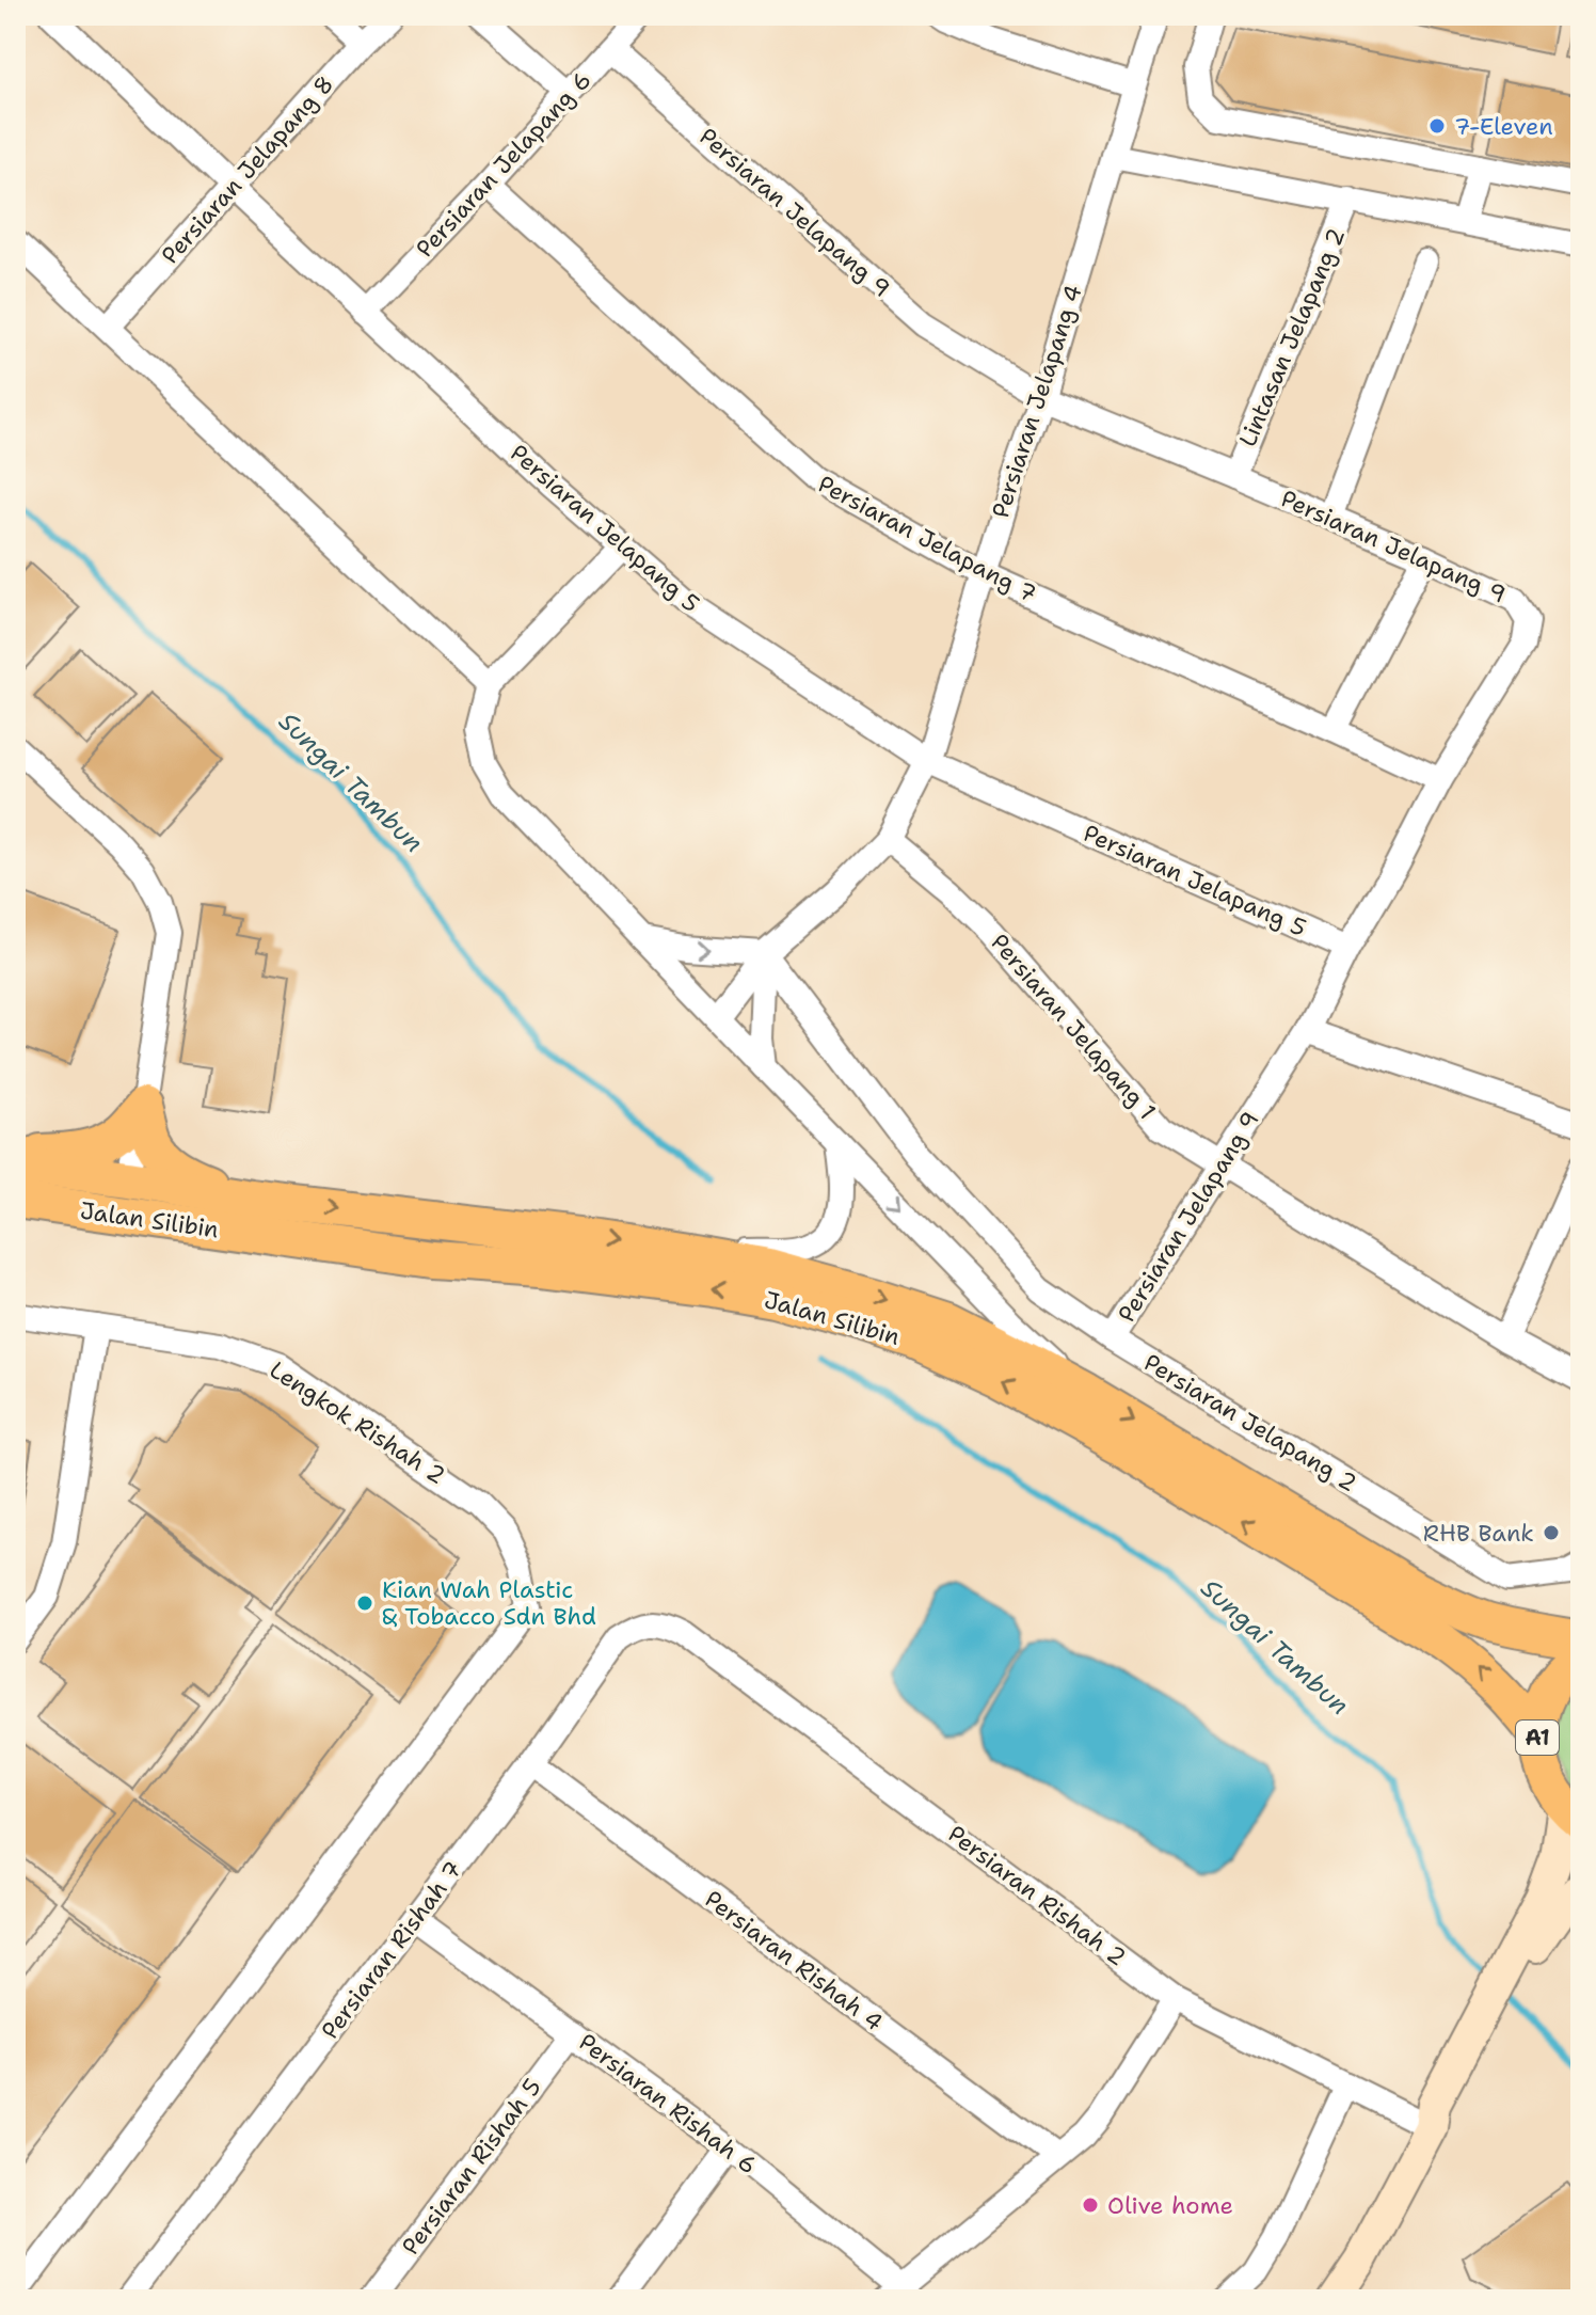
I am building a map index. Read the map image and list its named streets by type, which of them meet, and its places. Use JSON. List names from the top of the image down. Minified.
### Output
{"streets":{"main road":["Jalan Silibin","A1"],"street":["Persiaran Jelapang 6","Persiaran Jelapang 8","Persiaran Jelapang 9","Lintasan Jelapang 2","Persiaran Jelapang 4","Persiaran Jelapang 5","Persiaran Jelapang 7","Persiaran Jelapang 1","Lengkok Rishah 2","Persiaran Jelapang 2","Persiaran Rishah 2","Persiaran Rishah 7","Persiaran Rishah 4","Persiaran Rishah 6","Persiaran Rishah 5"]},"crossings":[["Persiaran Jelapang 6","Persiaran Jelapang 9"],["Persiaran Jelapang 6","Persiaran Jelapang 5"],["Persiaran Jelapang 6","Persiaran Jelapang 7"],["Persiaran Jelapang 8","Persiaran Jelapang 5"],["Persiaran Jelapang 9","Lintasan Jelapang 2"],["Persiaran Jelapang 9","Persiaran Jelapang 4"],["Persiaran Jelapang 9","Persiaran Jelapang 5"],["Persiaran Jelapang 9","Persiaran Jelapang 7"],["Persiaran Jelapang 9","Persiaran Jelapang 1"],["Persiaran Jelapang 9","Persiaran Jelapang 2"],["Persiaran Jelapang 4","Persiaran Jelapang 5"],["Persiaran Jelapang 4","Persiaran Jelapang 7"],["Persiaran Jelapang 4","Persiaran Jelapang 1"],["Persiaran Jelapang 4","Jalan Silibin"],["Persiaran Jelapang 4","Persiaran Jelapang 2"],["Jalan Silibin","A1"],["Persiaran Rishah 2","Persiaran Rishah 7"],["Persiaran Rishah 7","Persiaran Rishah 4"],["Persiaran Rishah 7","Persiaran Rishah 6"],["Persiaran Rishah 6","Persiaran Rishah 5"]],"water":["Sungai Tambun"],"places":["7-Eleven","RHB Bank","Kian Wah Plastic & Tobacco Sdn Bhd","Olive home"]}
